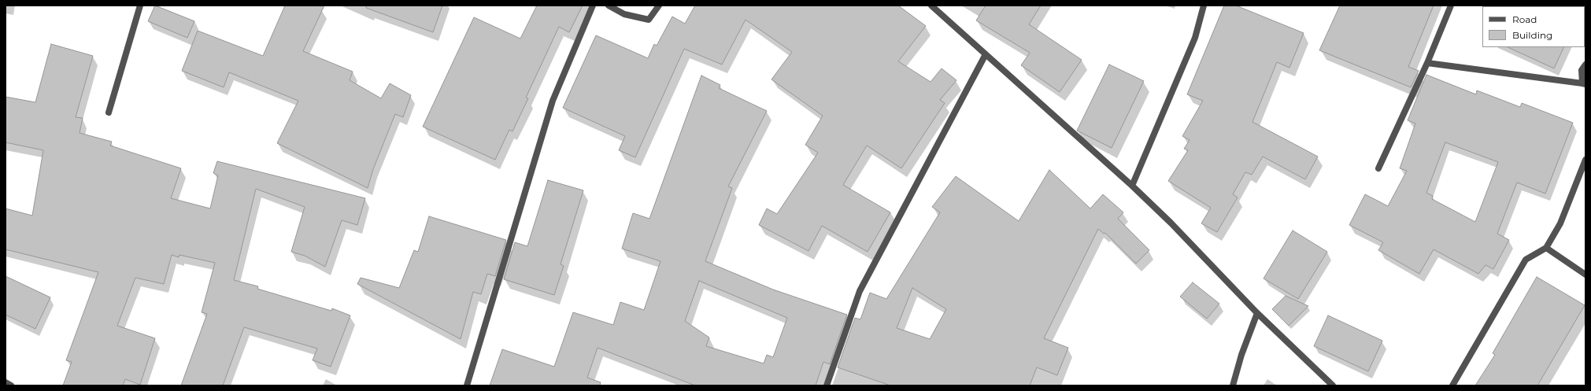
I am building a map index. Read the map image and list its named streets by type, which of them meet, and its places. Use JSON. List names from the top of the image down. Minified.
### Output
{"legend":["Road","Building"]}
